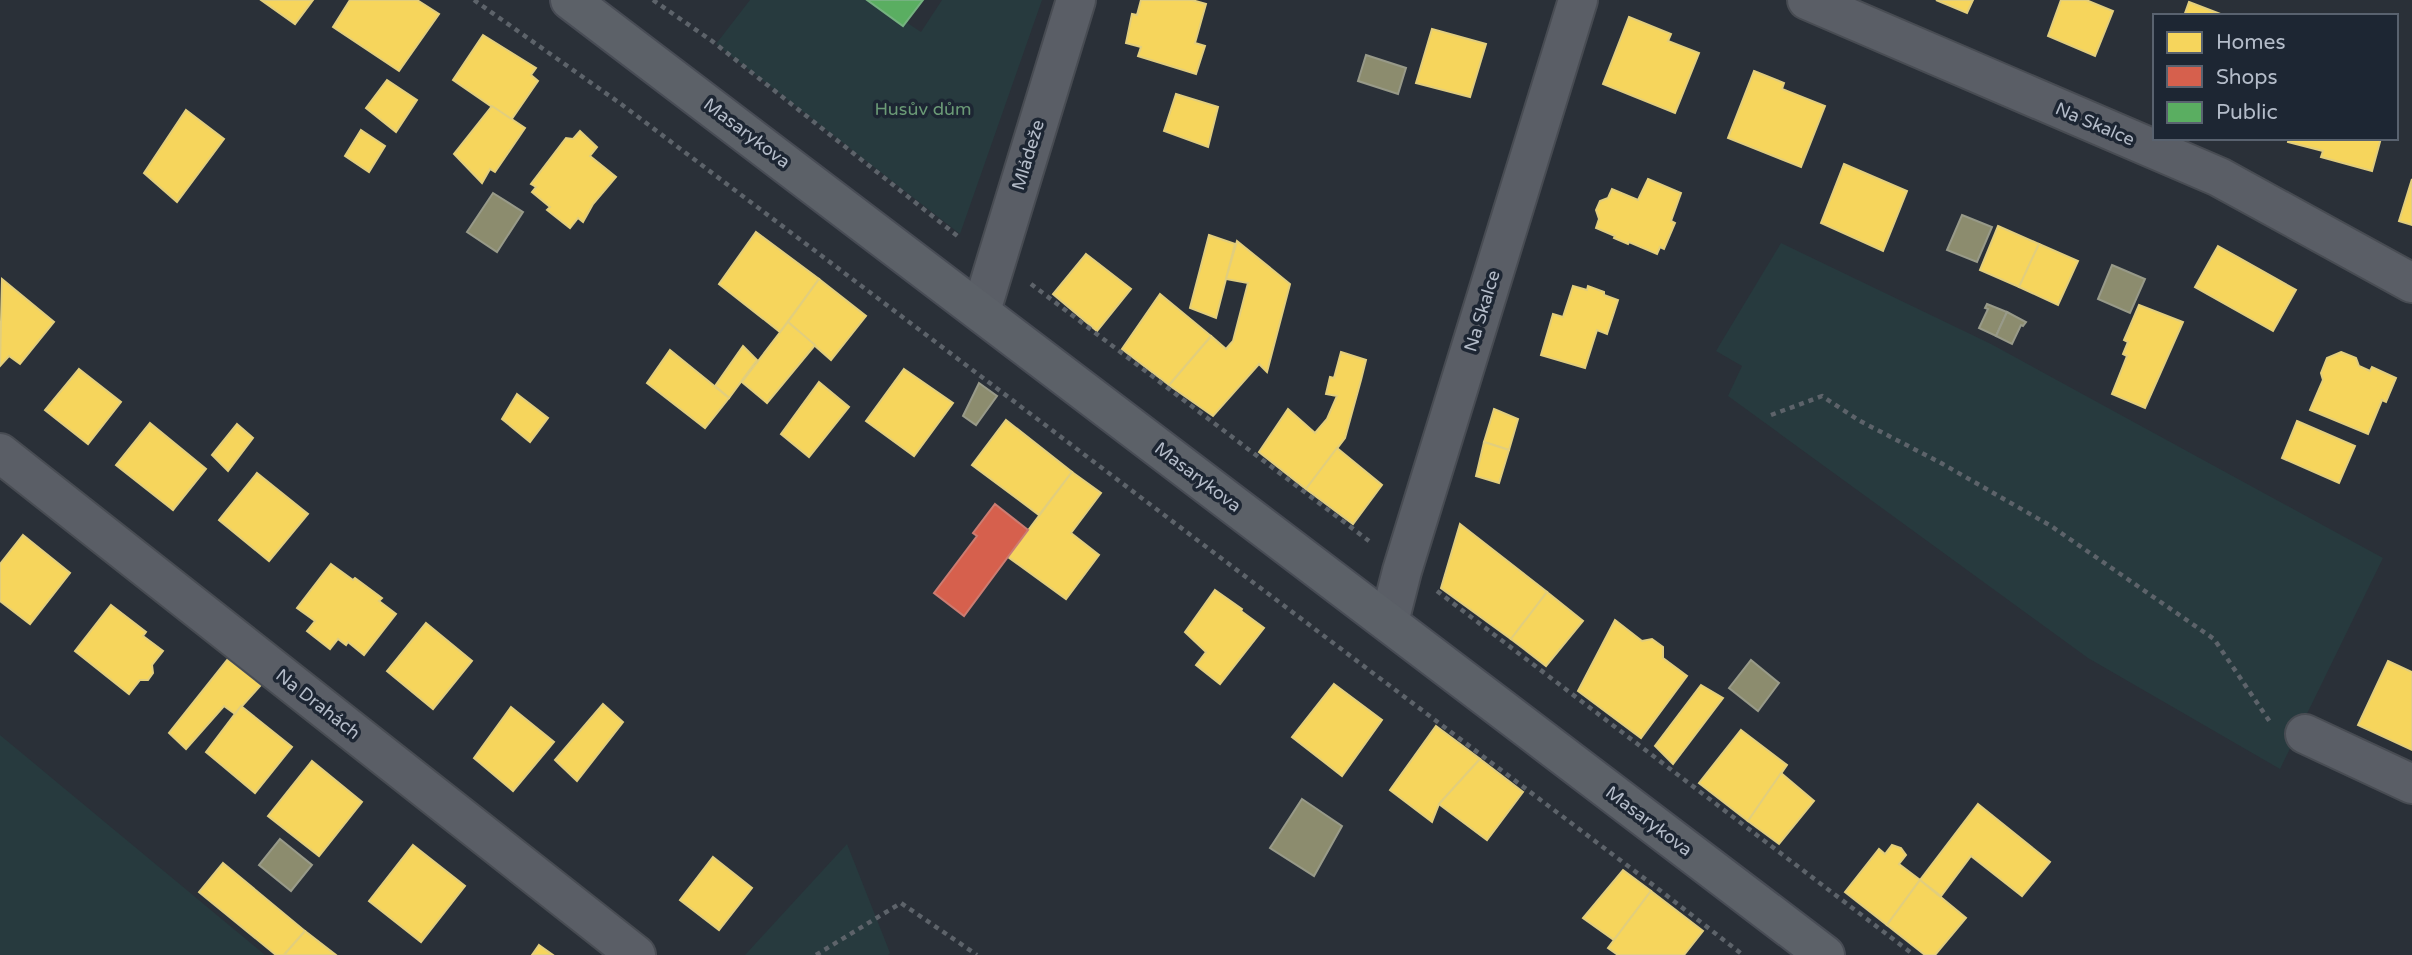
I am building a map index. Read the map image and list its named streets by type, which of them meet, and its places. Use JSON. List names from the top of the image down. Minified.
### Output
{"streets":{"main road":["Masarykova"],"street":["Na Skalce","Mládeže","Na Drahách"]},"crossings":[["Na Skalce","Masarykova"],["Masarykova","Mládeže"]],"parks":["Husův dům"],"legend":["Homes","Shops","Public"]}
